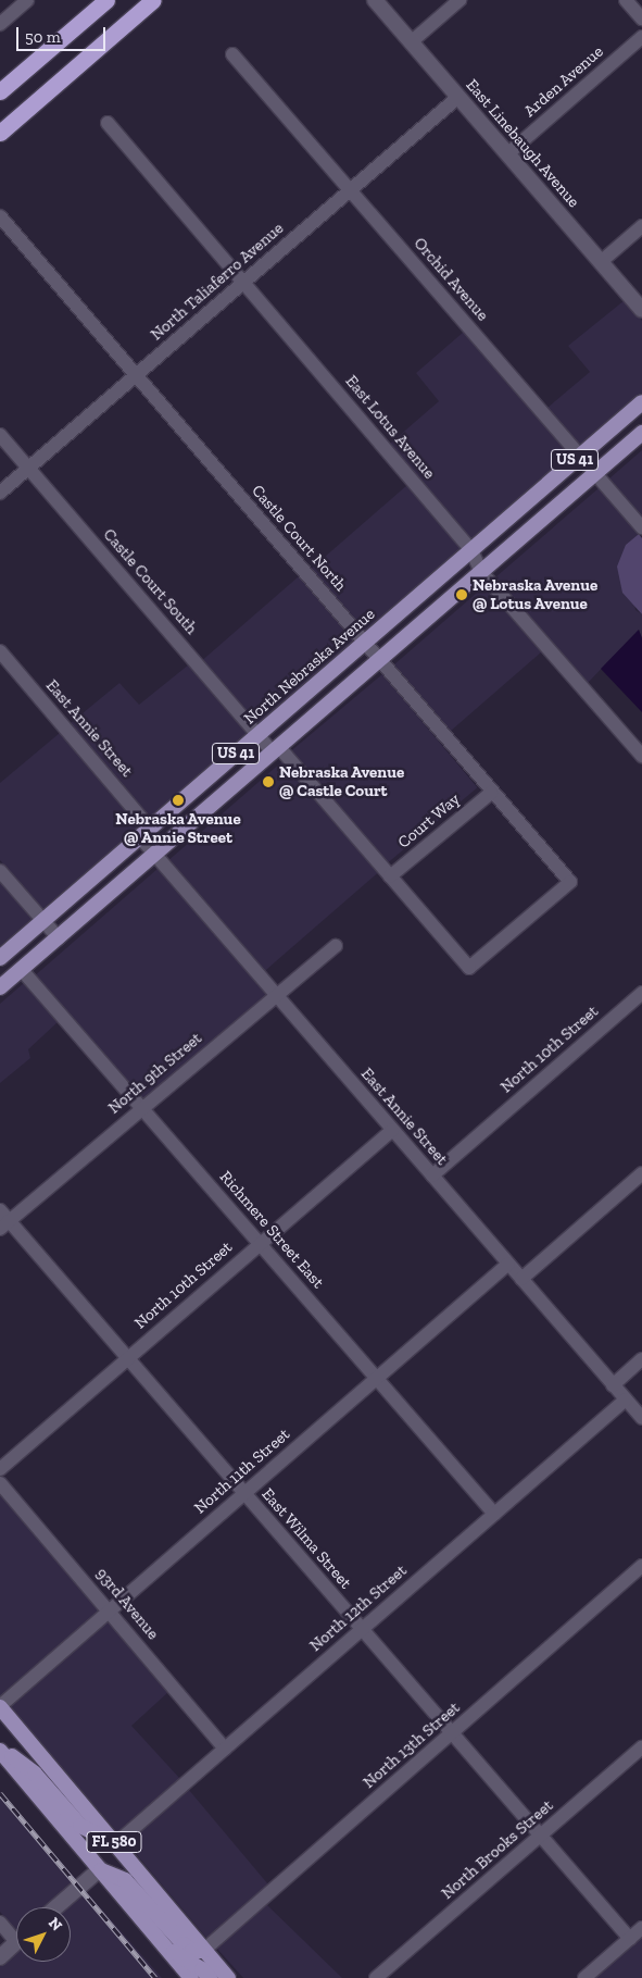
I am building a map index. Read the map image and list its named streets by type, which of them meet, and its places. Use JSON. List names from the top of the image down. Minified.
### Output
{"streets":{"main road":["US 41","North Nebraska Avenue","FL 580"],"street":["Arden Avenue","East Linebaugh Avenue","Orchid Avenue","North Taliaferro Avenue","East Lotus Avenue","Castle Court North","Castle Court South","East Annie Street","Court Way","North 10th Street","North 9th Street","Richmere Street East","North 11th Street","East Wilma Street","93rd Avenue","North 12th Street","North 13th Street","North Brooks Street"]},"crossings":[["Arden Avenue","East Linebaugh Avenue"],["East Linebaugh Avenue","North Taliaferro Avenue"],["Orchid Avenue","North Taliaferro Avenue"],["Orchid Avenue","US 41"],["Orchid Avenue","North Nebraska Avenue"],["North Taliaferro Avenue","East Lotus Avenue"],["North Taliaferro Avenue","Castle Court North"],["North Taliaferro Avenue","Castle Court South"],["East Lotus Avenue","US 41"],["East Lotus Avenue","North Nebraska Avenue"],["US 41","Castle Court North"],["US 41","Castle Court South"],["US 41","East Annie Street"],["US 41","Richmere Street East"],["Castle Court North","Castle Court South"],["Castle Court North","North Nebraska Avenue"],["Castle Court North","Court Way"],["Castle Court South","North Nebraska Avenue"],["Castle Court South","Court Way"],["North Nebraska Avenue","East Annie Street"],["East Annie Street","North 10th Street"],["East Annie Street","North 9th Street"],["East Annie Street","North 11th Street"],["East Annie Street","North 12th Street"],["North 10th Street","Richmere Street East"],["North 10th Street","East Wilma Street"],["North 9th Street","Richmere Street East"],["North 9th Street","East Wilma Street"],["Richmere Street East","North 11th Street"],["Richmere Street East","North 12th Street"],["North 11th Street","East Wilma Street"],["North 11th Street","93rd Avenue"],["North 11th Street","FL 580"],["East Wilma Street","North 12th Street"],["East Wilma Street","North 13th Street"],["East Wilma Street","North Brooks Street"],["93rd Avenue","North 12th Street"],["North 12th Street","FL 580"],["North 13th Street","FL 580"]],"places":["Nebraska Avenue @ Lotus Avenue","Nebraska Avenue @ Castle Court","Nebraska Avenue @ Annie Street"],"scale_bar":"50 m","north":"top right"}
